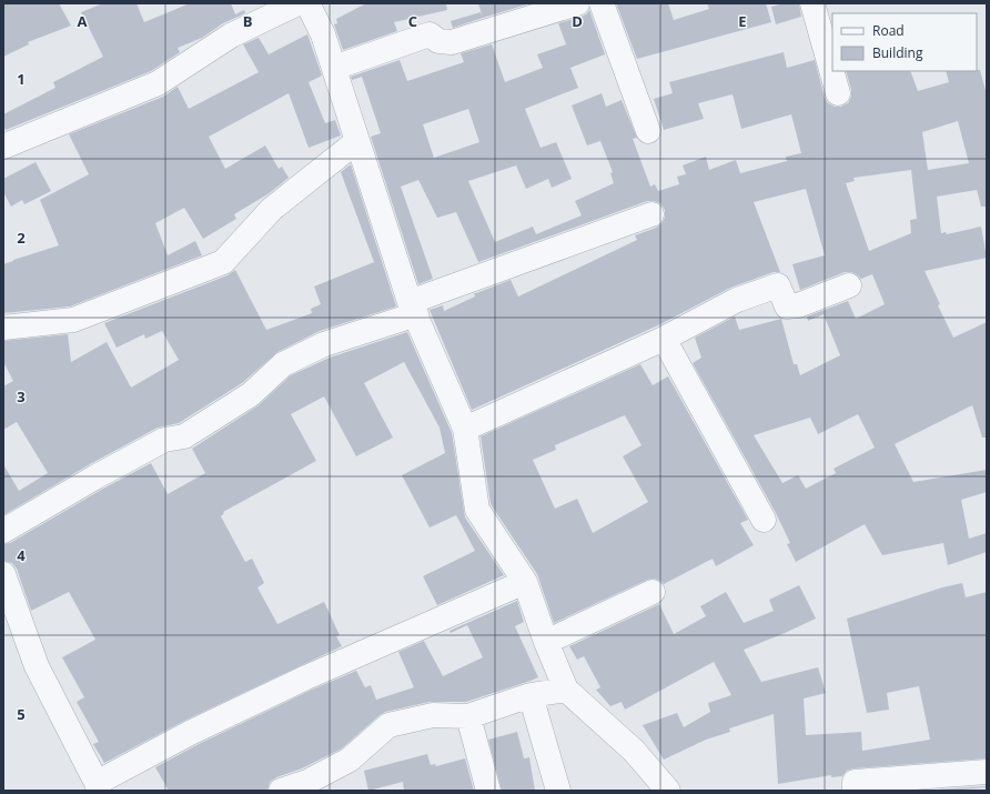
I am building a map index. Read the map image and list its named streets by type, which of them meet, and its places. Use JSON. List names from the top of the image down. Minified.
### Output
{"legend":["Road","Building"],"grid":{"columns":["A","B","C","D","E"],"rows":["1","2","3","4","5"]}}
